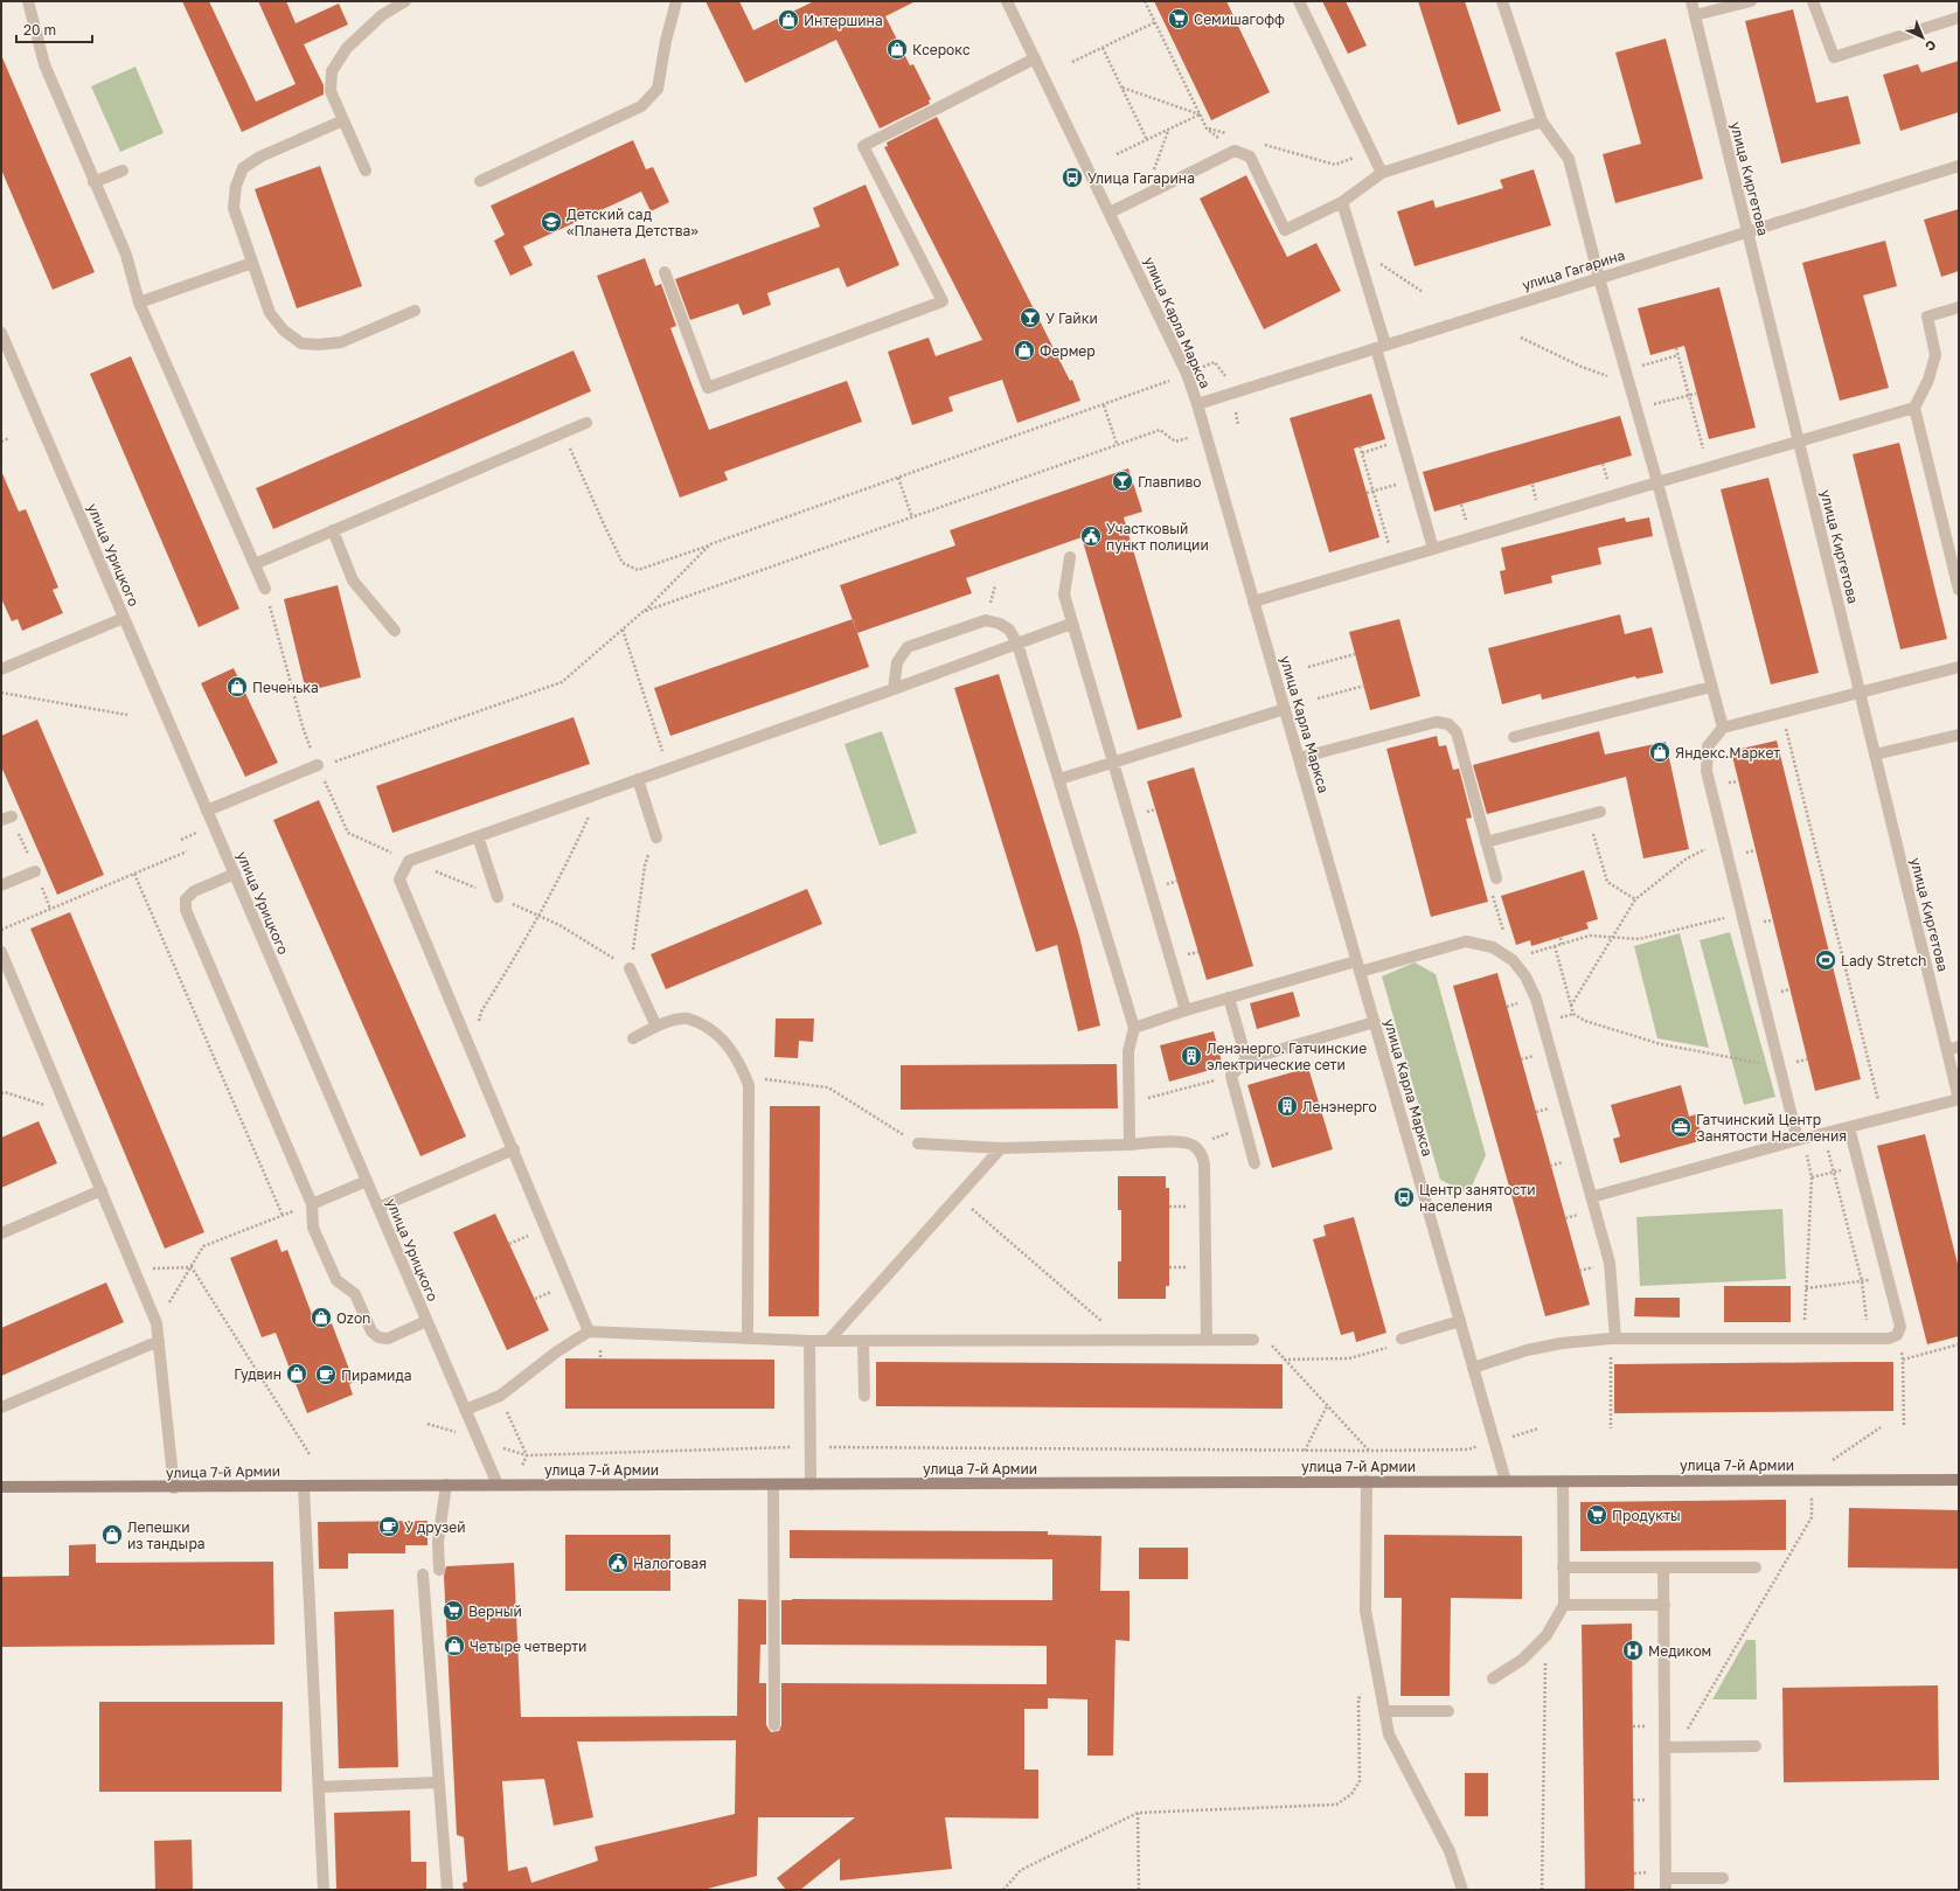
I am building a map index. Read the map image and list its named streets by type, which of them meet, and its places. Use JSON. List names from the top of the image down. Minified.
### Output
{"streets":{"street":["улица Киргетова","улица Гагарина","улица Карла Маркса","улица Урицкого","улица 7-й Армии"]},"crossings":[["улица Киргетова","улица Гагарина"],["улица Гагарина","улица Карла Маркса"],["улица Карла Маркса","улица 7-й Армии"],["улица Урицкого","улица 7-й Армии"]],"places":{"supermarket":["Семишагофф","Продукты","Верный"],"shop":["Интершина","Ксерокс","Фермер","Печенька","Яндекс.Маркет","Ozon","Гудвин","Лепешки из тандыра","Четыре четверти"],"bus stop":["Улица Гагарина","Центр занятости населения"],"school or university":["Детский сад «Планета Детства»"],"bar":["У Гайки","Главпиво"],"public building":["Участковый пункт полиции","Налоговая"],"sports":["Lady Stretch"],"building":["Ленэнерго. Гатчинские электрические сети","Ленэнерго"],"office":["Гатчинский Центр Занятости Населения"],"cafe":["Пирамида","У друзей"],"hospital":["Медиком"]},"scale_bar":"20 m","north":"bottom right"}
